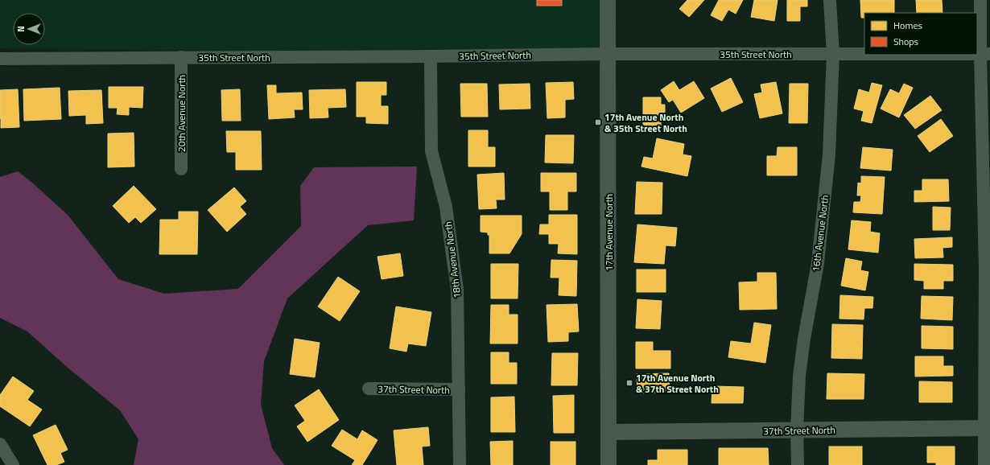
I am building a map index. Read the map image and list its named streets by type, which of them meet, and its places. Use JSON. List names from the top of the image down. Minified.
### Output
{"streets":{"street":["35th Street North","20th Avenue North","17th Avenue North","16th Avenue North","18th Avenue North","37th Street North"]},"crossings":[["35th Street North","20th Avenue North"],["35th Street North","17th Avenue North"],["35th Street North","16th Avenue North"],["35th Street North","18th Avenue North"],["17th Avenue North","37th Street North"],["16th Avenue North","37th Street North"],["18th Avenue North","37th Street North"]],"places":{"transit":["17th Avenue North & 35th Street North","17th Avenue North & 37th Street North"]},"legend":["Homes","Shops"],"north":"left"}
